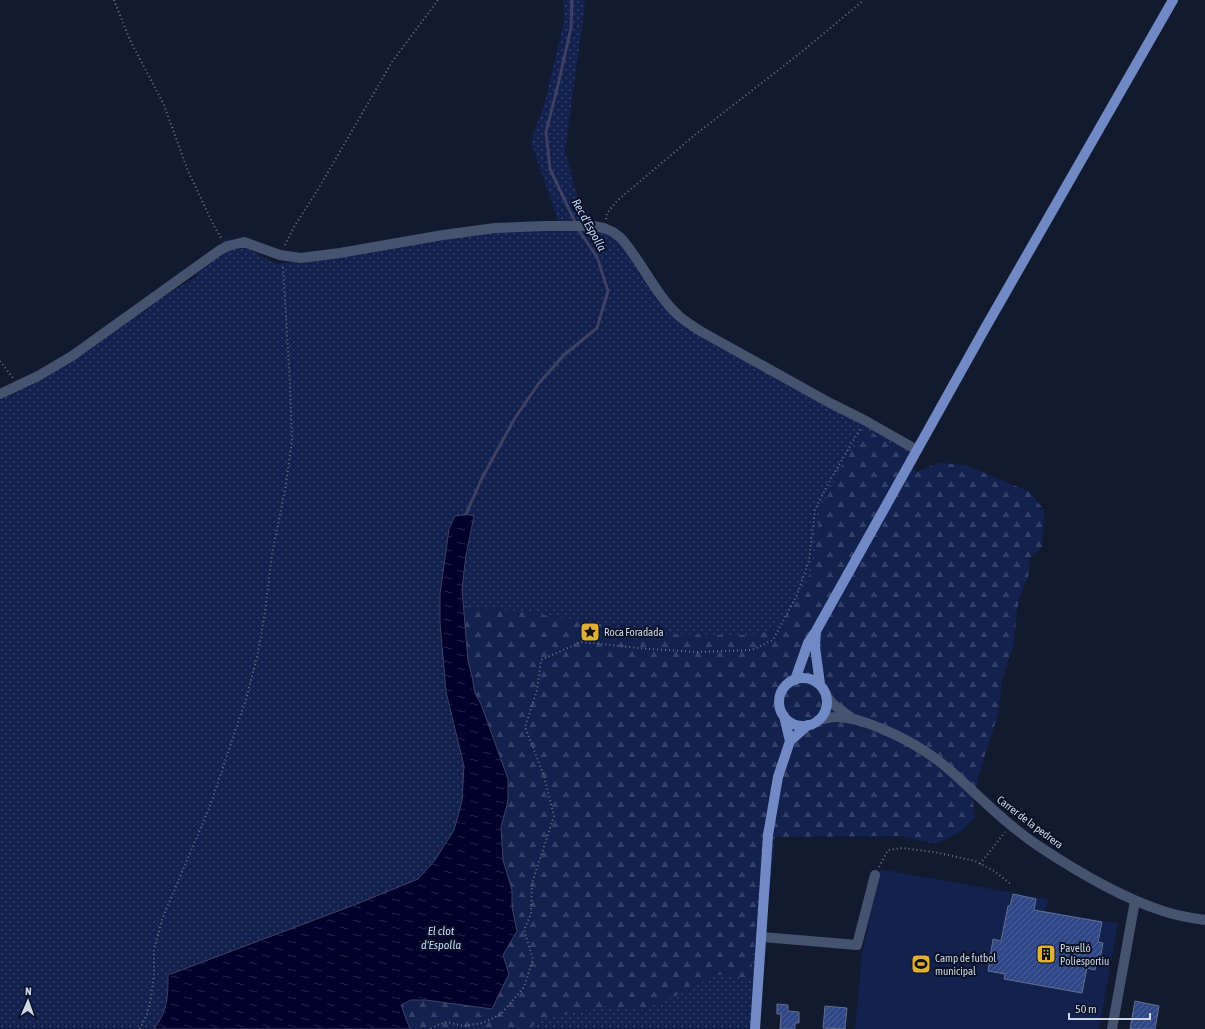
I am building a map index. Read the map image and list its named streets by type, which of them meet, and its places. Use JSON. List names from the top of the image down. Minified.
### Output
{"streets":{"street":["Carrer de la pedrera"]},"water":["Rec d'Espolla","El clot d'Espolla"],"places":{"place":["Roca Foradada"],"building":["Pavelló Poliesportiu"],"sports":["Camp de futbol municipal"]},"scale_bar":"50 m","north":"top"}
